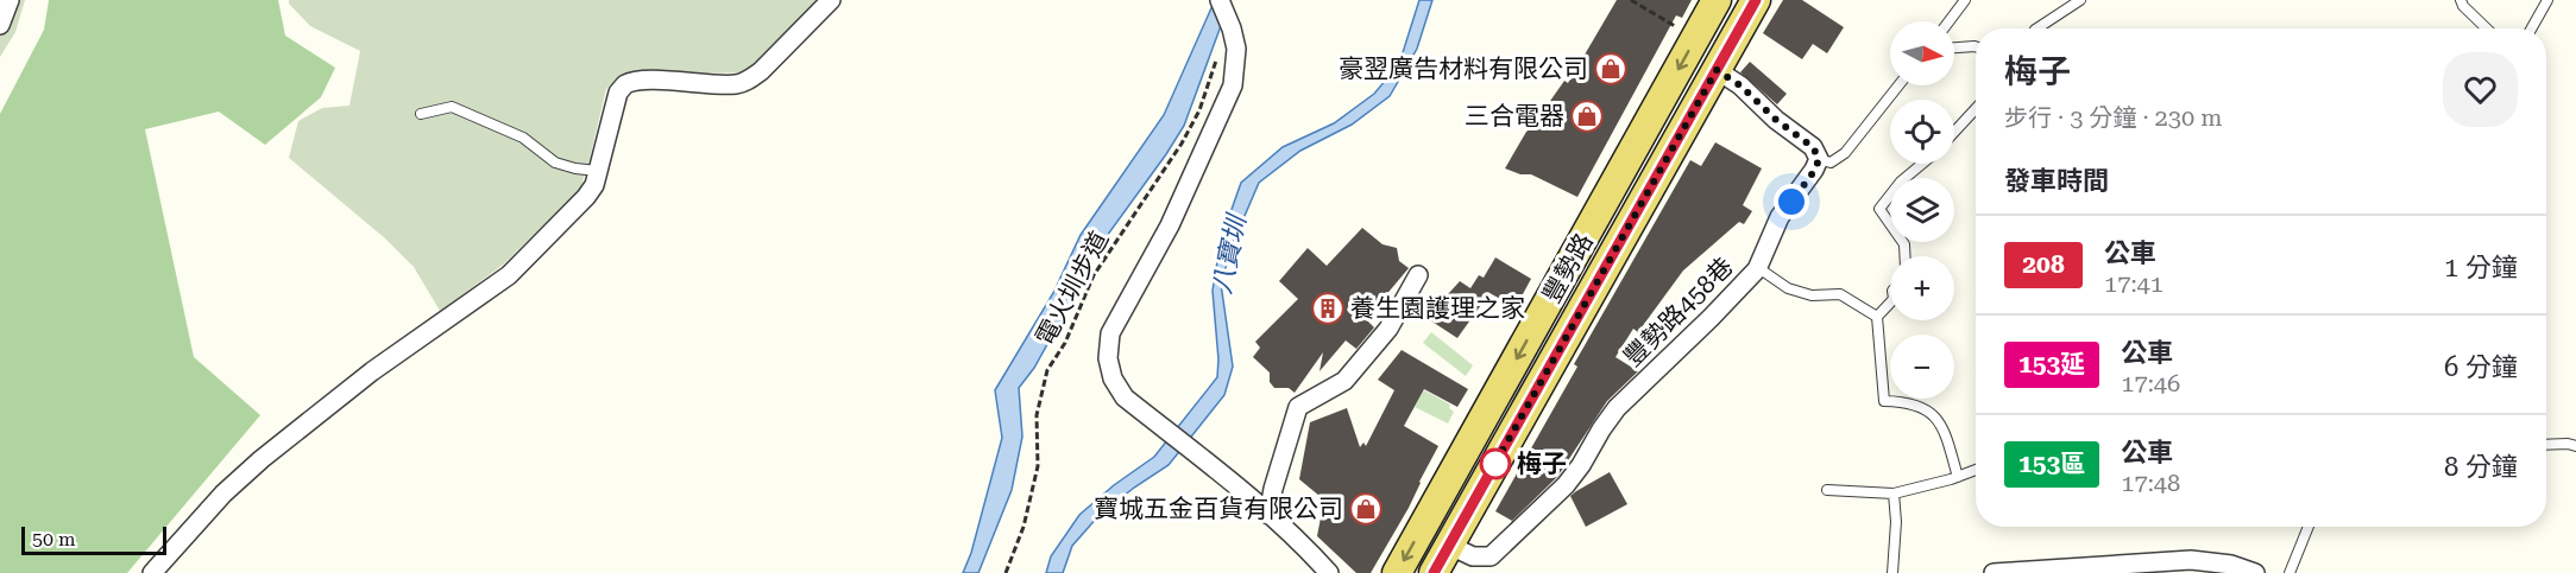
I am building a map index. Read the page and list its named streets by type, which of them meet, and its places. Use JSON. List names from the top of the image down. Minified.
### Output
{"streets":{"main road":["豐勢路"],"street":["豐勢路458巷"],"path":["電火圳步道"]},"crossings":[["豐勢路","豐勢路458巷"]],"water":["八寶圳"],"places":{"shop":["豪翌廣告材料有限公司","三合電器","寶城五金百貨有限公司"],"building":["養生園護理之家"],"other":["梅子"]},"lines":["bus line 208"],"scale_bar":"50 m","north":"right","page":{"map_buttons":["+","−"],"heading":[["梅子","步行 · 3 分鐘 · 230 m"],"發車時間"],"list":[{"mark":"208","name":"公車","note":"17:41","value":"1 分鐘"},{"mark":"153延","name":"公車","note":"17:46","value":"6 分鐘"},{"mark":"153區","name":"公車","note":"17:48","value":"8 分鐘"}],"scale":"50 m"}}
